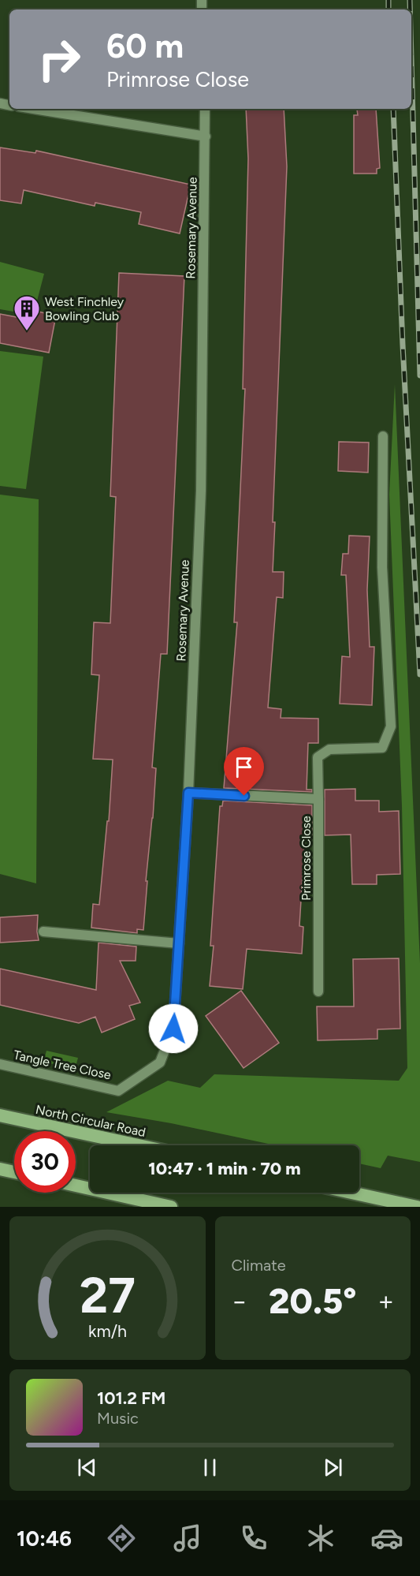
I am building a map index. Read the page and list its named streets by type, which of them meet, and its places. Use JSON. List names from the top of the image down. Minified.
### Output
{"streets":{"highway":["North Circular Road"],"street":["Rosemary Avenue","Primrose Close","Tangle Tree Close"]},"crossings":[["Rosemary Avenue","Primrose Close"],["Rosemary Avenue","Tangle Tree Close"]],"places":{"building":["West Finchley Bowling Club"]},"page":{"turn":["60 m","Primrose Close"],"limit":"30","trip":"10:47 · 1 min · 70 m","tile":"Climate","heat":["−","20.5°","+"],"song":["101.2 FM","Music"],"tabs":"10:46","gauge":["27","km/h"]}}
